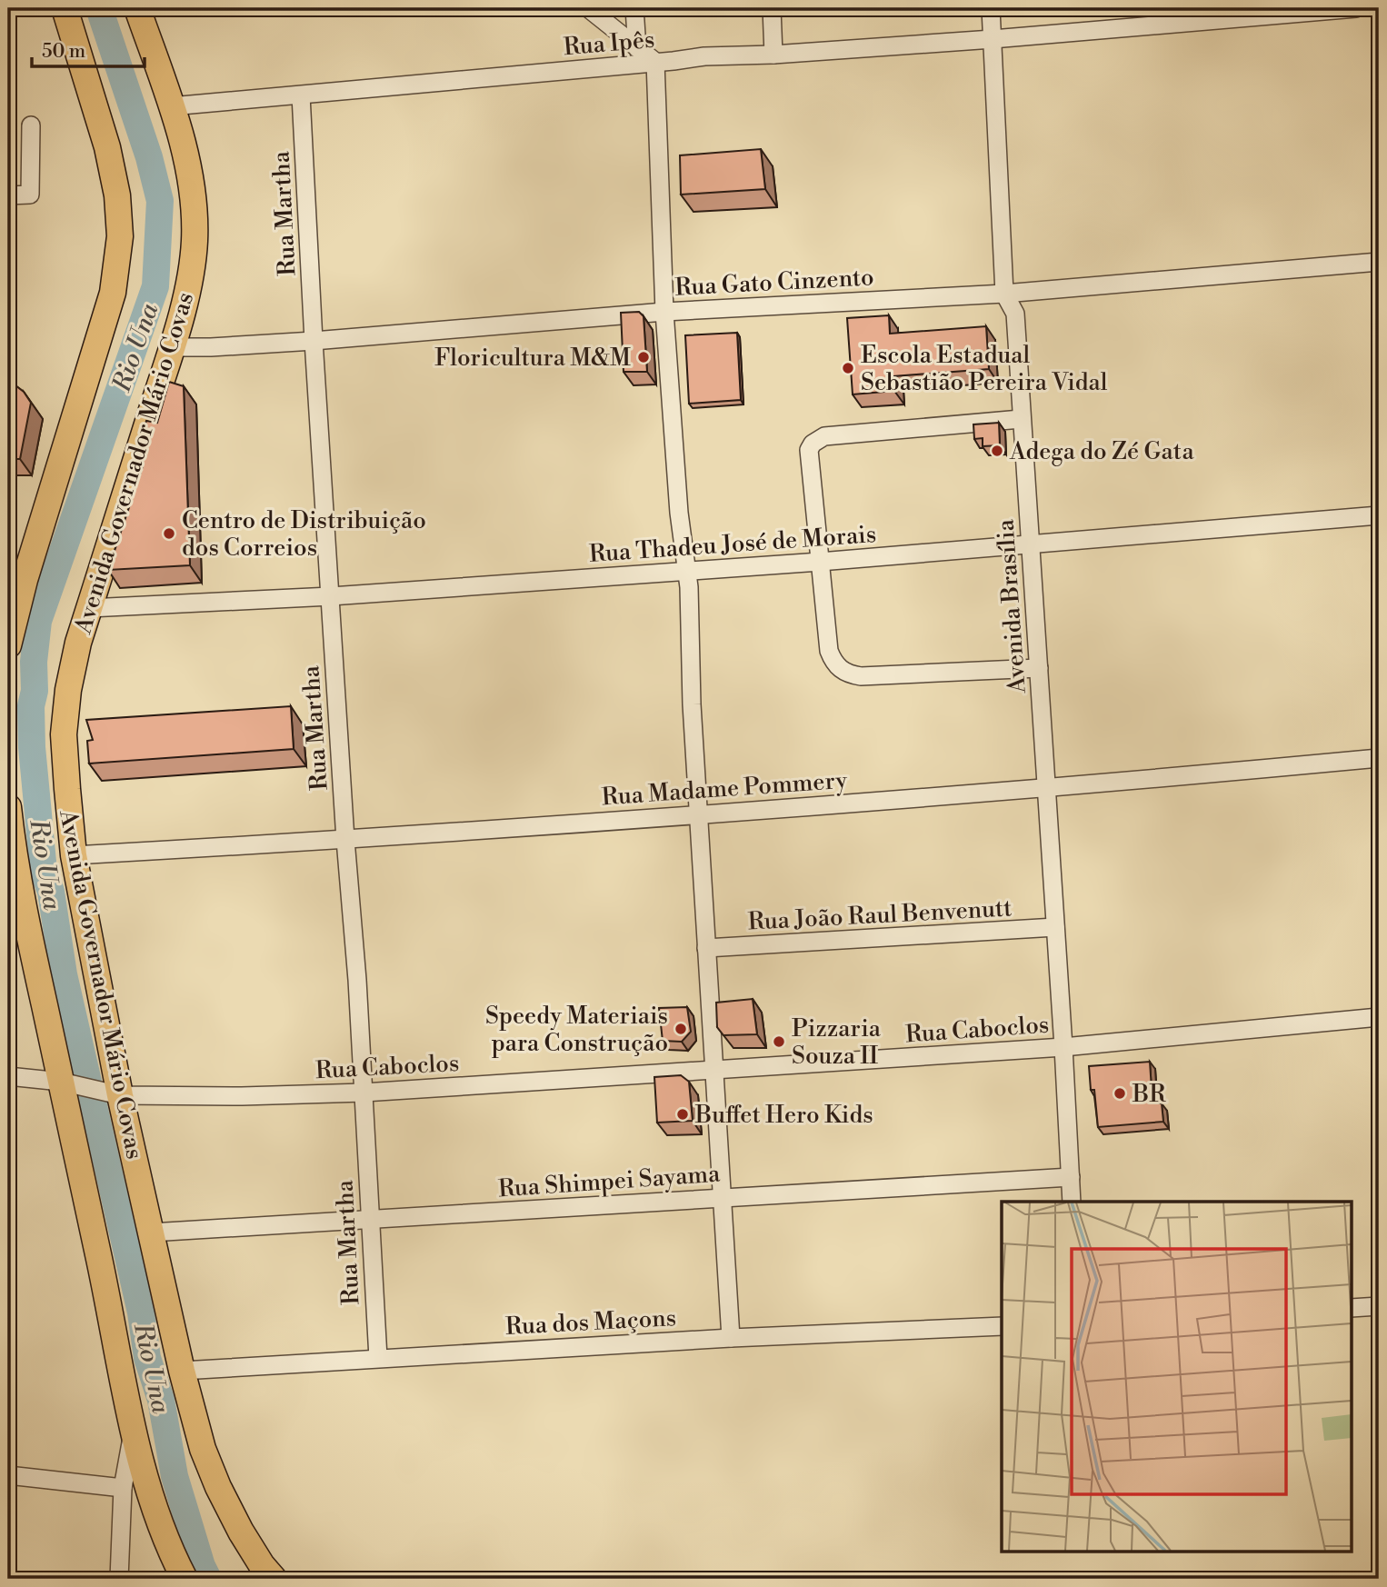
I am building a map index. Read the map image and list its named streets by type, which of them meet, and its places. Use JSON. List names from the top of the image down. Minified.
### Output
{"streets":{"highway":["Avenida Governador Mário Covas"],"street":["Rua Ipês","Rua Martha","Rua Gato Cinzento","Rua Thadeu José de Morais","Avenida Brasília","Rua Madame Pommery","Rua João Raul Benvenutt","Rua Caboclos","Rua Shimpei Sayama","Rua dos Maçons"]},"crossings":[["Rua Ipês","Rua Martha"],["Rua Ipês","Avenida Governador Mário Covas"],["Rua Ipês","Avenida Brasília"],["Rua Martha","Rua Gato Cinzento"],["Rua Martha","Rua Thadeu José de Morais"],["Rua Martha","Rua Madame Pommery"],["Rua Martha","Rua Caboclos"],["Rua Martha","Rua Shimpei Sayama"],["Rua Martha","Rua dos Maçons"],["Rua Gato Cinzento","Avenida Governador Mário Covas"],["Rua Gato Cinzento","Avenida Brasília"],["Avenida Governador Mário Covas","Rua Thadeu José de Morais"],["Avenida Governador Mário Covas","Rua Madame Pommery"],["Avenida Governador Mário Covas","Rua Caboclos"],["Avenida Governador Mário Covas","Rua Shimpei Sayama"],["Avenida Governador Mário Covas","Rua dos Maçons"],["Rua Thadeu José de Morais","Avenida Brasília"],["Avenida Brasília","Rua Madame Pommery"],["Avenida Brasília","Rua João Raul Benvenutt"],["Avenida Brasília","Rua Caboclos"],["Avenida Brasília","Rua Shimpei Sayama"]],"water":["Rio Una"],"places":["Floricultura M&M","Escola Estadual Sebastião Pereira Vidal","Adega do Zé Gata","Centro de Distribuição dos Correios","Speedy Materiais para Construção","Pizzaria Souza II","BR","Buffet Hero Kids"],"scale_bar":"50 m"}
